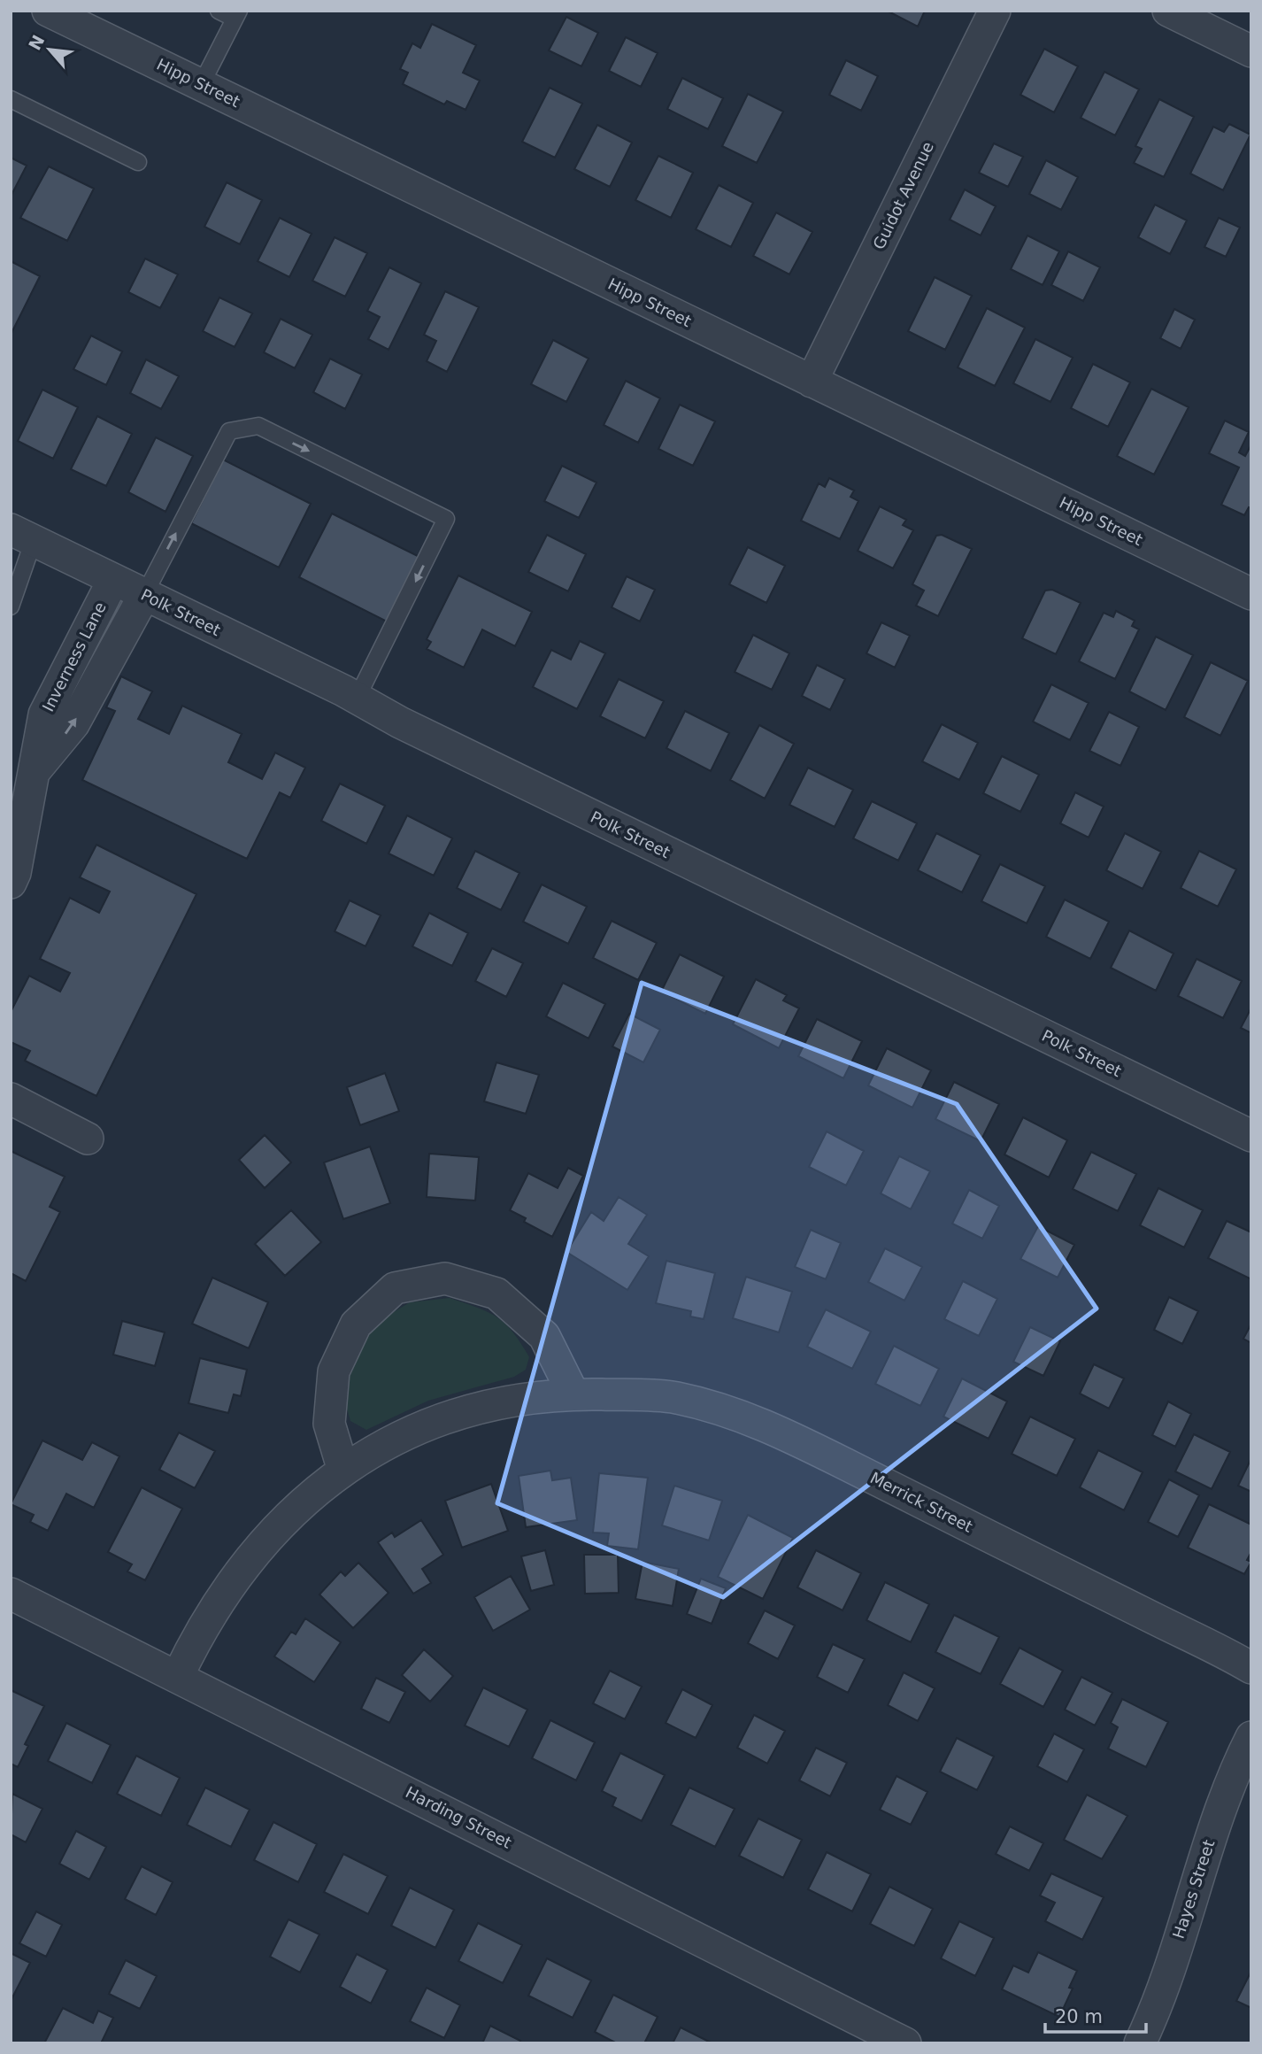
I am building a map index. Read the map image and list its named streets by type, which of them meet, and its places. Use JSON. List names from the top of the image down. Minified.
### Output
{"streets":{"street":["Hipp Street","Guidot Avenue","Polk Street","Inverness Lane","Merrick Street","Harding Street","Hayes Street"]},"crossings":[["Hipp Street","Guidot Avenue"],["Polk Street","Inverness Lane"],["Merrick Street","Harding Street"]],"scale_bar":"20 m","north":"top left"}
